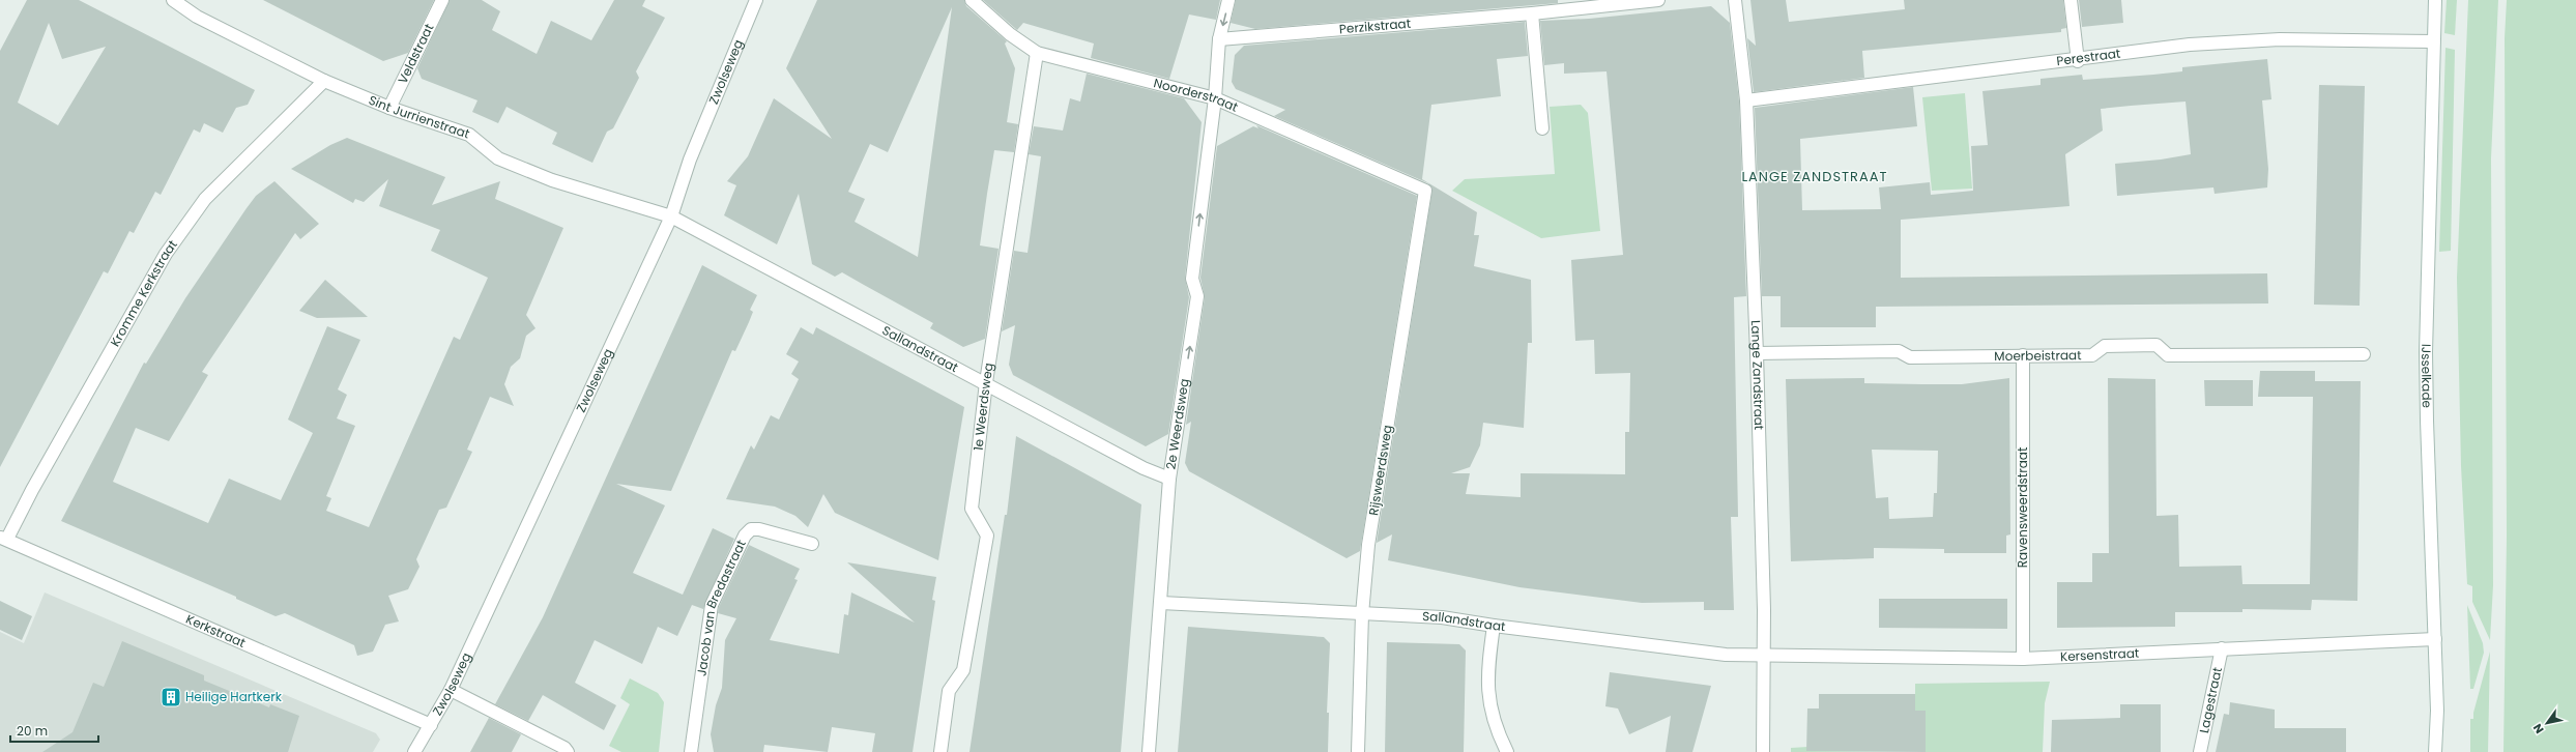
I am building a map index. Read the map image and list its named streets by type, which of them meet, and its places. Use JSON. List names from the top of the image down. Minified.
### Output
{"streets":{"street":["Perzikstraat","Veldstraat","Perestraat","Zwolseweg","Noorderstraat","Sint Jurrienstraat","Kromme Kerkstraat","Sallandstraat","Moerbeistraat","Lange Zandstraat","IJsselkade","1e Weerdsweg","2e Weerdsweg","Rijsweerdsweg","Ravensweerdstraat","Jacob van Bredastraat","Kerkstraat","Kersenstraat","Lagestraat"]},"crossings":[["Perzikstraat","2e Weerdsweg"],["Veldstraat","Sint Jurrienstraat"],["Perestraat","Lange Zandstraat"],["Perestraat","IJsselkade"],["Zwolseweg","Sint Jurrienstraat"],["Zwolseweg","Sallandstraat"],["Zwolseweg","Kerkstraat"],["Noorderstraat","1e Weerdsweg"],["Noorderstraat","2e Weerdsweg"],["Noorderstraat","Rijsweerdsweg"],["Sint Jurrienstraat","Kromme Kerkstraat"],["Sint Jurrienstraat","Sallandstraat"],["Kromme Kerkstraat","Kerkstraat"],["Sallandstraat","Lange Zandstraat"],["Sallandstraat","1e Weerdsweg"],["Sallandstraat","2e Weerdsweg"],["Sallandstraat","Rijsweerdsweg"],["Sallandstraat","Kersenstraat"],["Moerbeistraat","Lange Zandstraat"],["Moerbeistraat","Ravensweerdstraat"],["Lange Zandstraat","Kersenstraat"],["IJsselkade","Kersenstraat"],["Ravensweerdstraat","Kersenstraat"],["Kersenstraat","Lagestraat"]],"one_way":["2e Weerdsweg"],"districts":["LANGE ZANDSTRAAT"],"places":{"building":["Heilige Hartkerk"]},"scale_bar":"20 m","north":"bottom left"}
